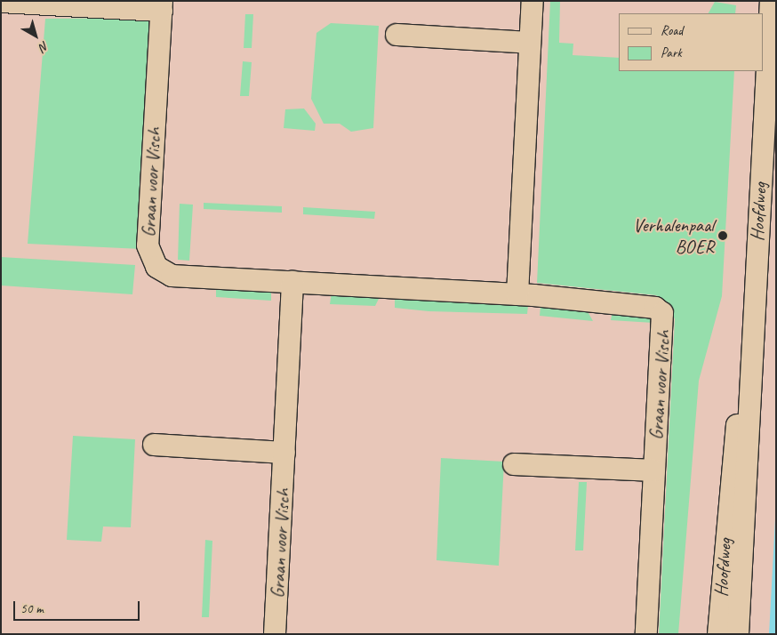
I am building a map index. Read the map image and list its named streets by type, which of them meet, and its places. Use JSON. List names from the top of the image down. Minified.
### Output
{"streets":{"street":["Graan voor Visch","Hoofdweg"]},"places":["Verhalenpaal BOER"],"legend":["Road","Park"],"scale_bar":"50 m","north":"bottom right"}
